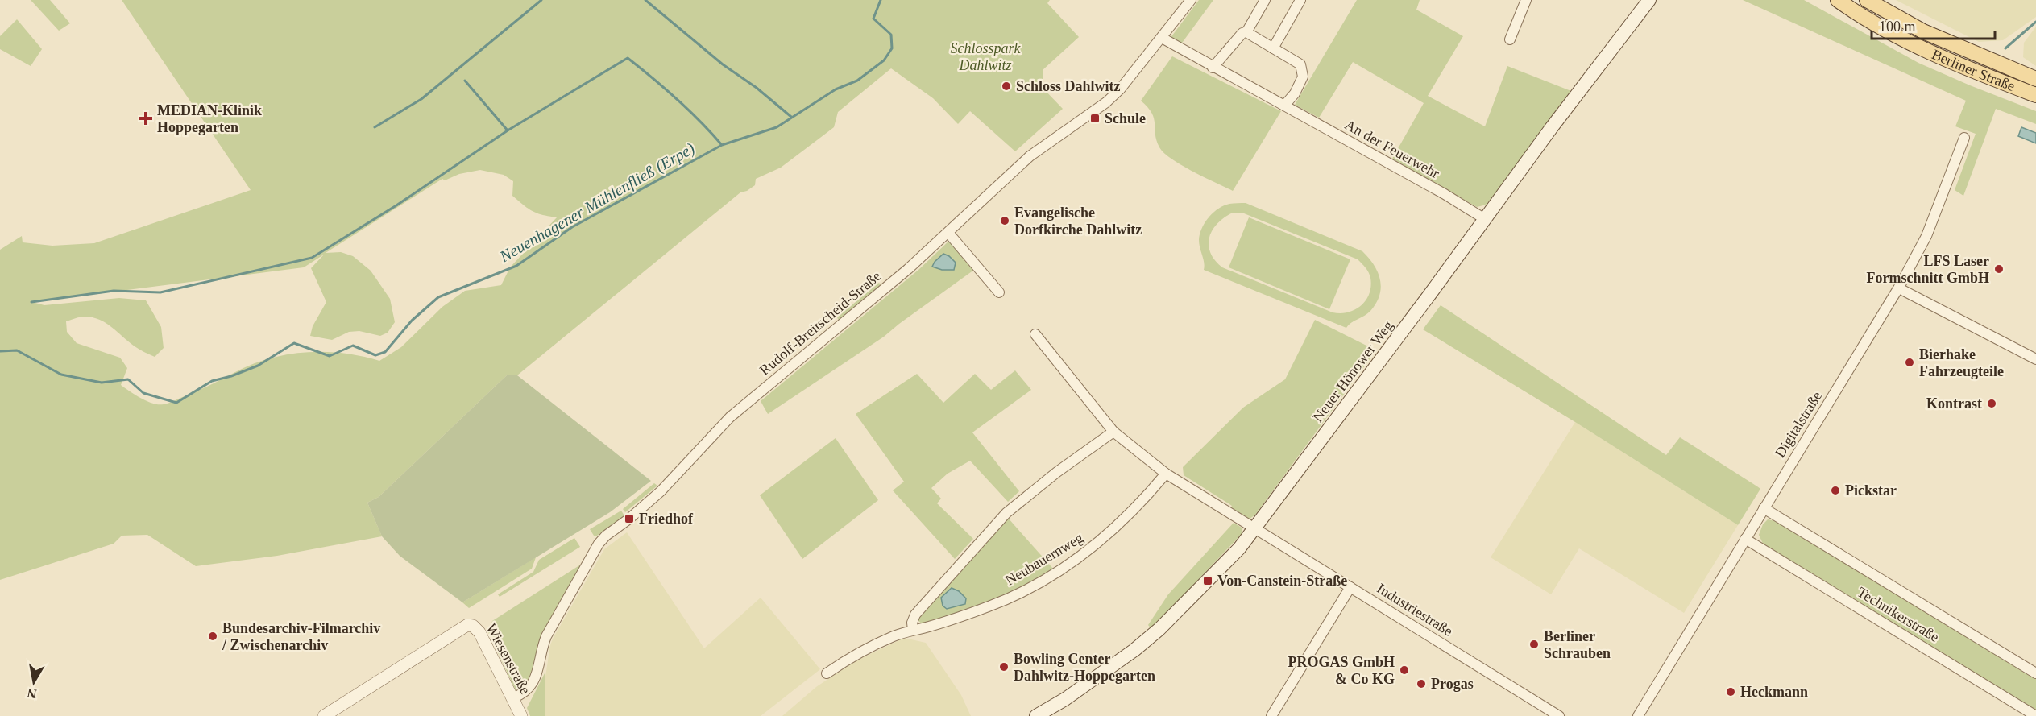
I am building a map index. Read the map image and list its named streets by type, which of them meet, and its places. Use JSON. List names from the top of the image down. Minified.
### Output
{"streets":{"main road":["Berliner Straße","Neuer Hönower Weg"],"street":["An der Feuerwehr","Rudolf-Breitscheid-Straße","Digitalstraße","Neubauernweg","Industriestraße","Technikerstraße","Wiesenstraße"]},"crossings":[["An der Feuerwehr","Rudolf-Breitscheid-Straße"],["An der Feuerwehr","Neuer Hönower Weg"],["Rudolf-Breitscheid-Straße","Wiesenstraße"],["Neuer Hönower Weg","Industriestraße"],["Digitalstraße","Technikerstraße"],["Neubauernweg","Industriestraße"]],"water":["Neuenhagener Mühlenfließ (Erpe)"],"parks":["Schlosspark Dahlwitz"],"places":{"other":["Schloss Dahlwitz","Evangelische Dorfkirche Dahlwitz","LFS Laser Formschnitt GmbH","Bierhake Fahrzeugteile","Kontrast","Pickstar","Bundesarchiv-Filmarchiv / Zwischenarchiv","Berliner Schrauben","Bowling Center Dahlwitz-Hoppegarten","PROGAS GmbH & Co KG","Progas","Heckmann"],"health":["MEDIAN-Klinik Hoppegarten"],"transit":["Schule","Friedhof","Von-Canstein-Straße"]},"scale_bar":"100 m","north":"bottom"}
